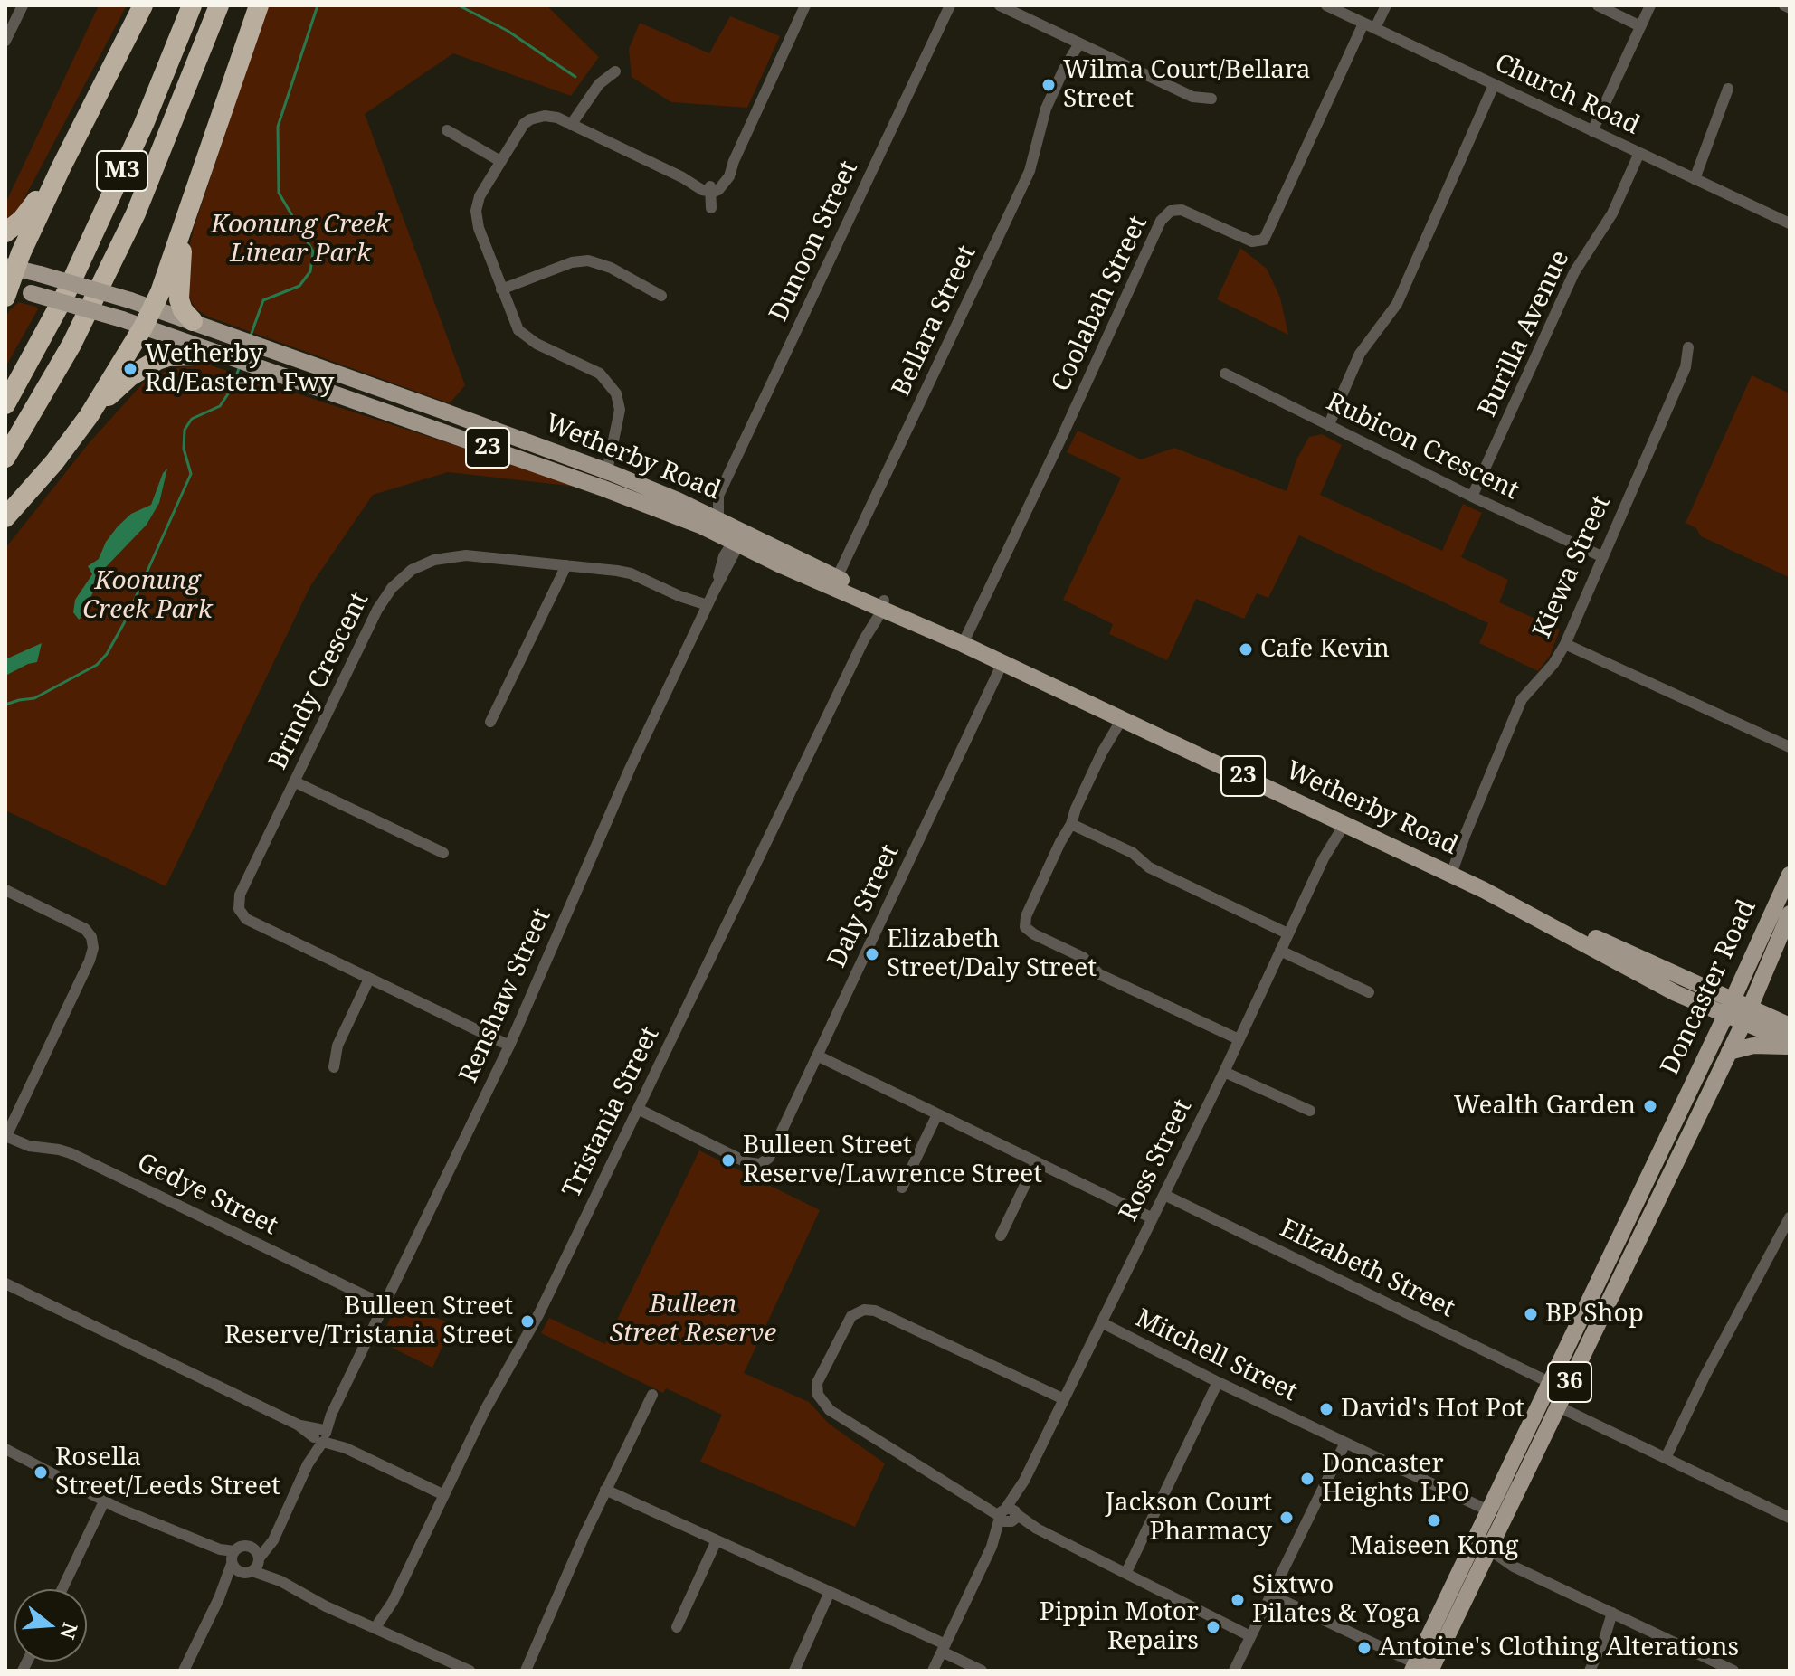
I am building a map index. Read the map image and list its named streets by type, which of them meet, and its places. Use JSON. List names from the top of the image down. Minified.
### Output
{"streets":{"highway":["M3"],"main road":["23","Wetherby Road","Doncaster Road","36"],"street":["Church Road","Dunoon Street","Coolabah Street","Bellara Street","Burilla Avenue","Rubicon Crescent","Kiewa Street","Brindy Crescent","Daly Street","Renshaw Street","Tristania Street","Ross Street","Gedye Street","Elizabeth Street","Mitchell Street"]},"crossings":[["Church Road","Coolabah Street"],["Church Road","Burilla Avenue"],["Dunoon Street","Wetherby Road"],["Coolabah Street","Wetherby Road"],["Bellara Street","Wetherby Road"],["Burilla Avenue","Rubicon Crescent"],["Rubicon Crescent","Kiewa Street"],["23","Wetherby Road"],["Wetherby Road","Kiewa Street"],["Wetherby Road","Daly Street"],["Wetherby Road","Doncaster Road"],["Wetherby Road","Renshaw Street"],["Wetherby Road","Tristania Street"],["Wetherby Road","Ross Street"],["Brindy Crescent","Renshaw Street"],["Daly Street","Tristania Street"],["Doncaster Road","Elizabeth Street"],["Doncaster Road","Mitchell Street"],["Renshaw Street","Gedye Street"],["Ross Street","Elizabeth Street"],["Ross Street","Mitchell Street"]],"parks":["Koonung Creek Linear Park","Koonung Creek Park","Bulleen Street Reserve"],"places":["Wilma Court/Bellara Street","Wetherby Rd/Eastern Fwy","Cafe Kevin","Elizabeth Street/Daly Street","Wealth Garden","Bulleen Street Reserve/Lawrence Street","BP Shop","Bulleen Street Reserve/Tristania Street","David's Hot Pot","Rosella Street/Leeds Street","Doncaster Heights LPO","Jackson Court Pharmacy","Maiseen Kong","Sixtwo Pilates & Yoga","Pippin Motor Repairs","Antoine's Clothing Alterations"],"north":"right"}
